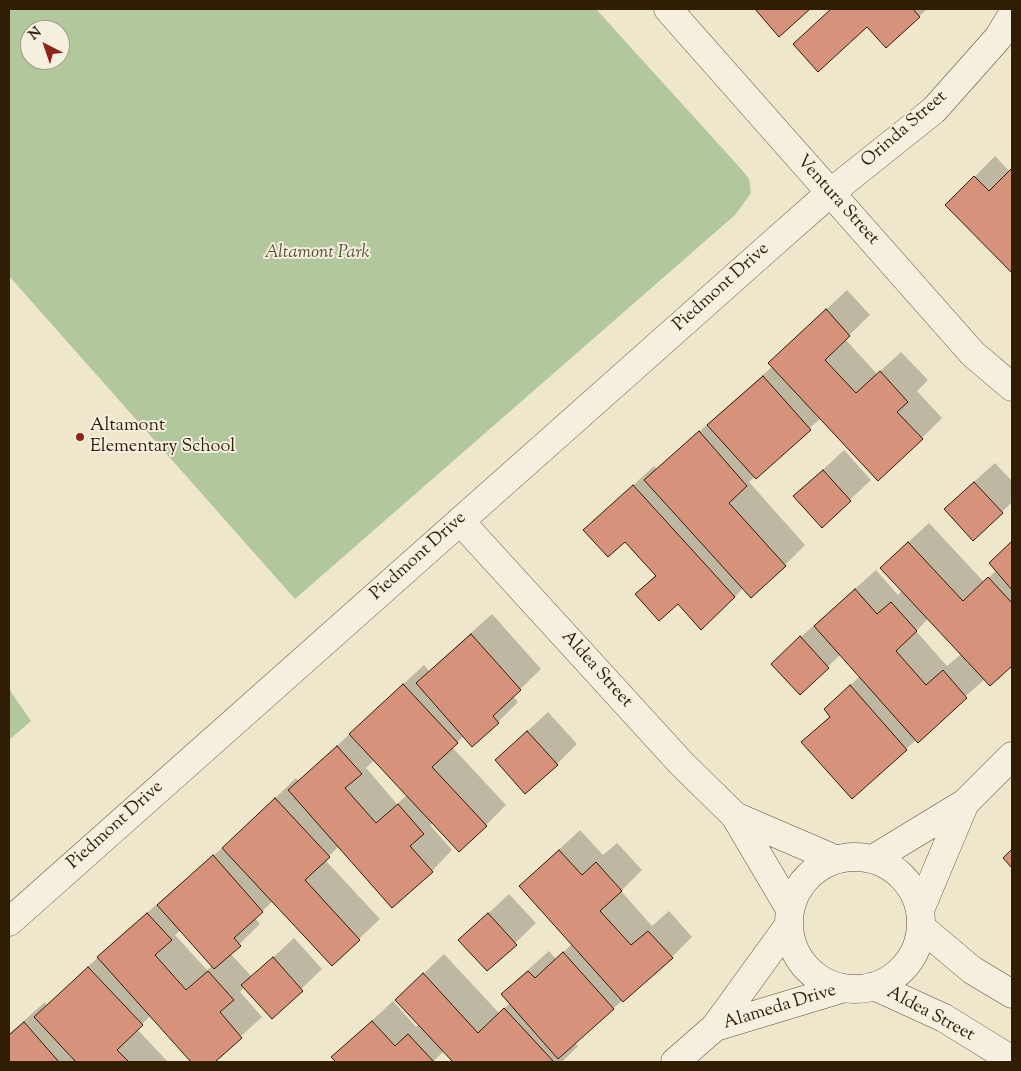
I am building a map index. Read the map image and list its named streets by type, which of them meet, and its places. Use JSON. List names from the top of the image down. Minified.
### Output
{"streets":{"street":["Orinda Street","Ventura Street","Piedmont Drive","Aldea Street","Alameda Drive"]},"crossings":[["Orinda Street","Ventura Street"],["Orinda Street","Piedmont Drive"],["Ventura Street","Piedmont Drive"],["Piedmont Drive","Aldea Street"],["Aldea Street","Alameda Drive"]],"parks":["Altamont Park"],"places":["Altamont Elementary School"],"north":"top left"}
